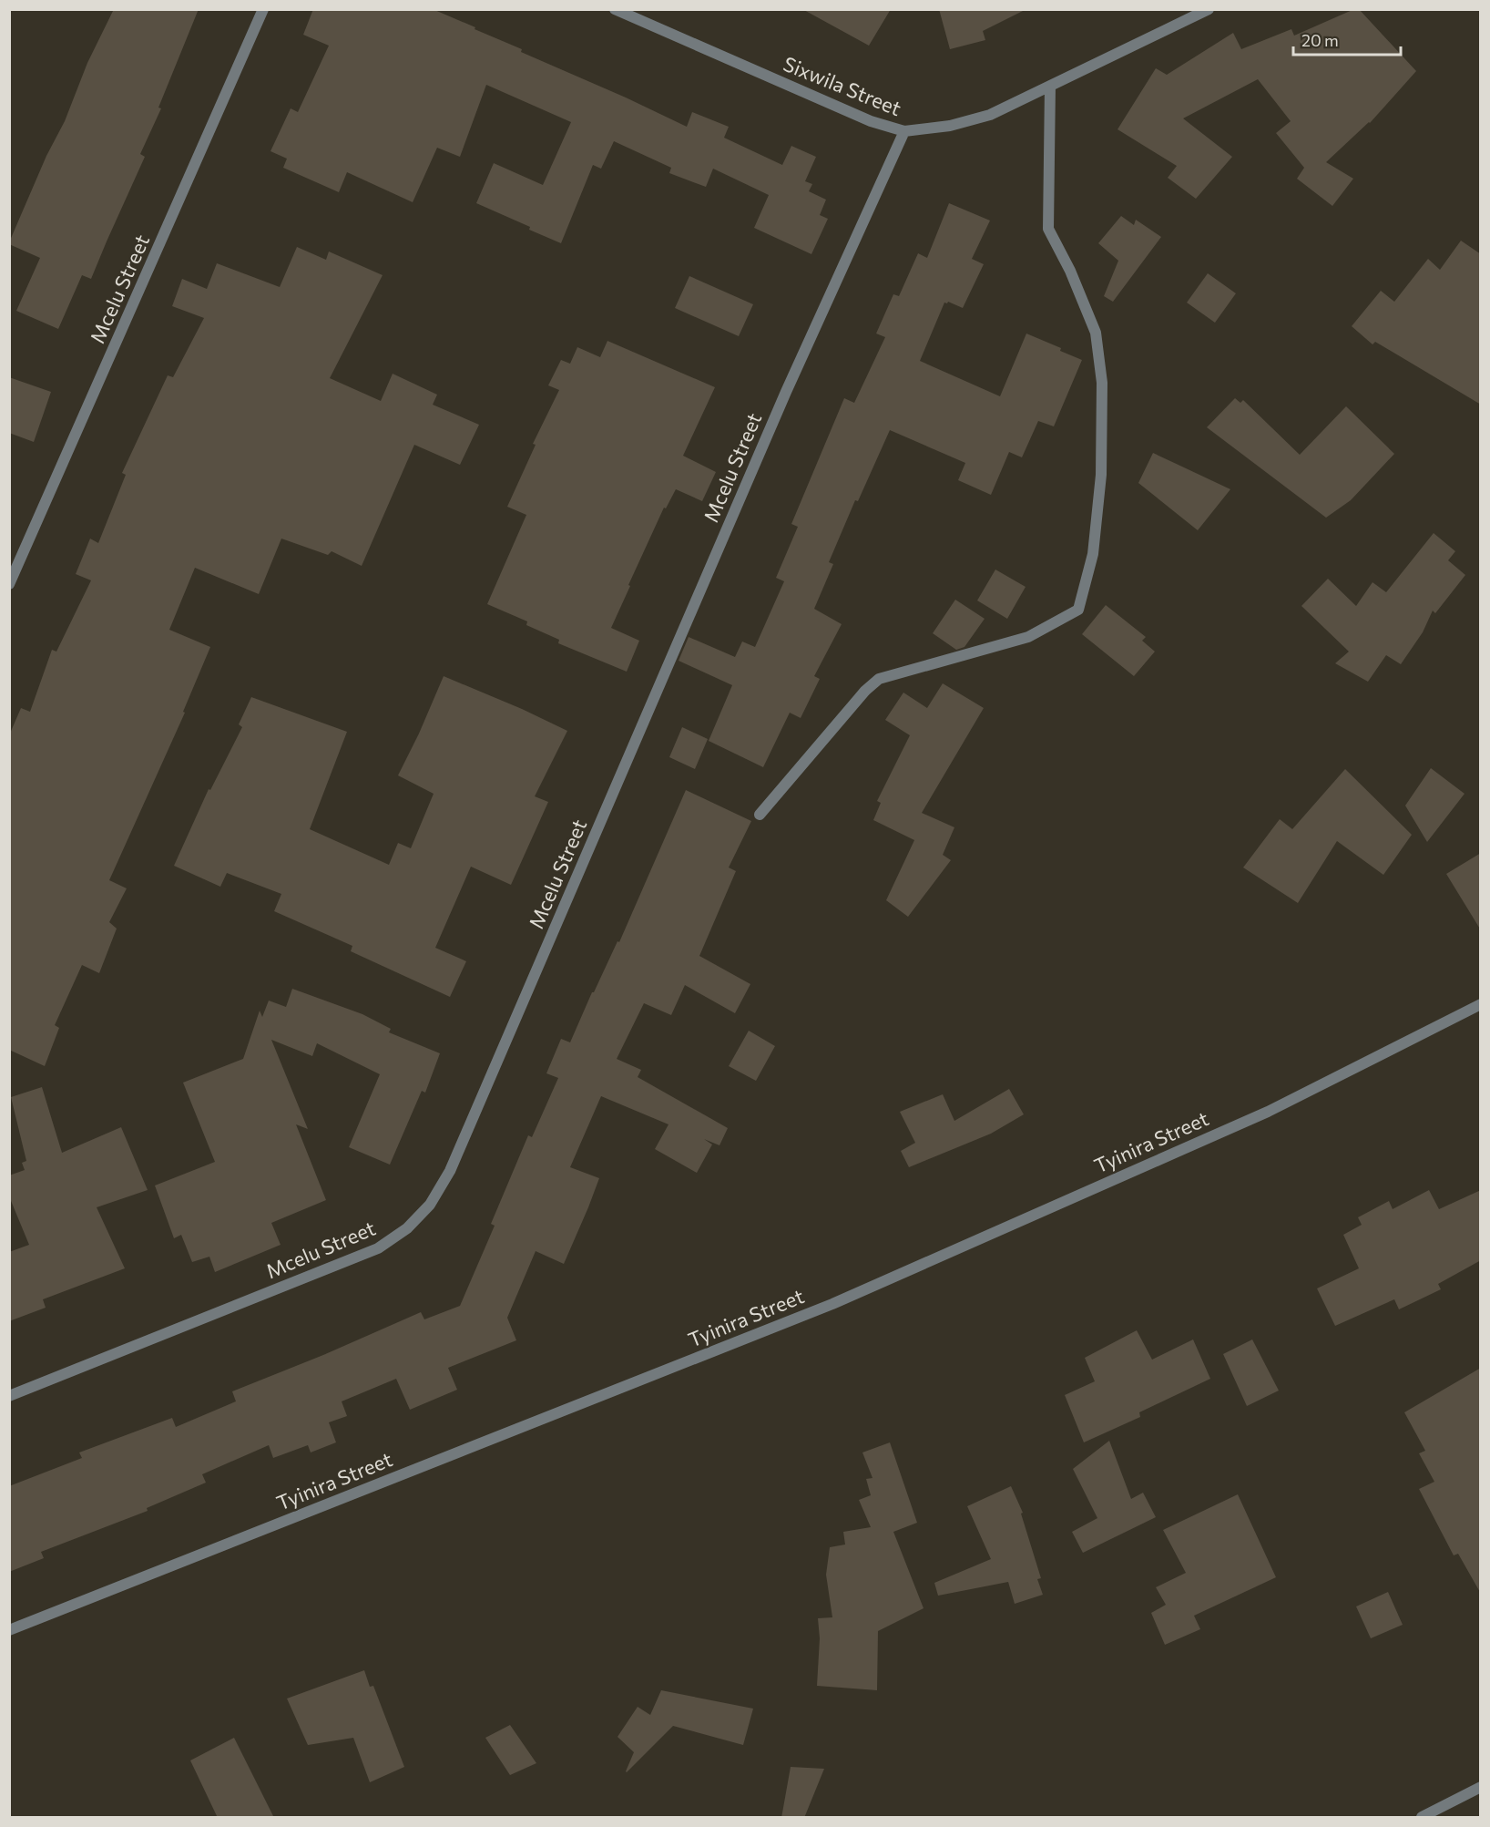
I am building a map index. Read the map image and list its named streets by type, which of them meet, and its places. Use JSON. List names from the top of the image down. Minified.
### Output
{"streets":{"street":["Sixwila Street","Mcelu Street","Tyinira Street"]},"crossings":[["Sixwila Street","Mcelu Street"]],"scale_bar":"20 m"}
